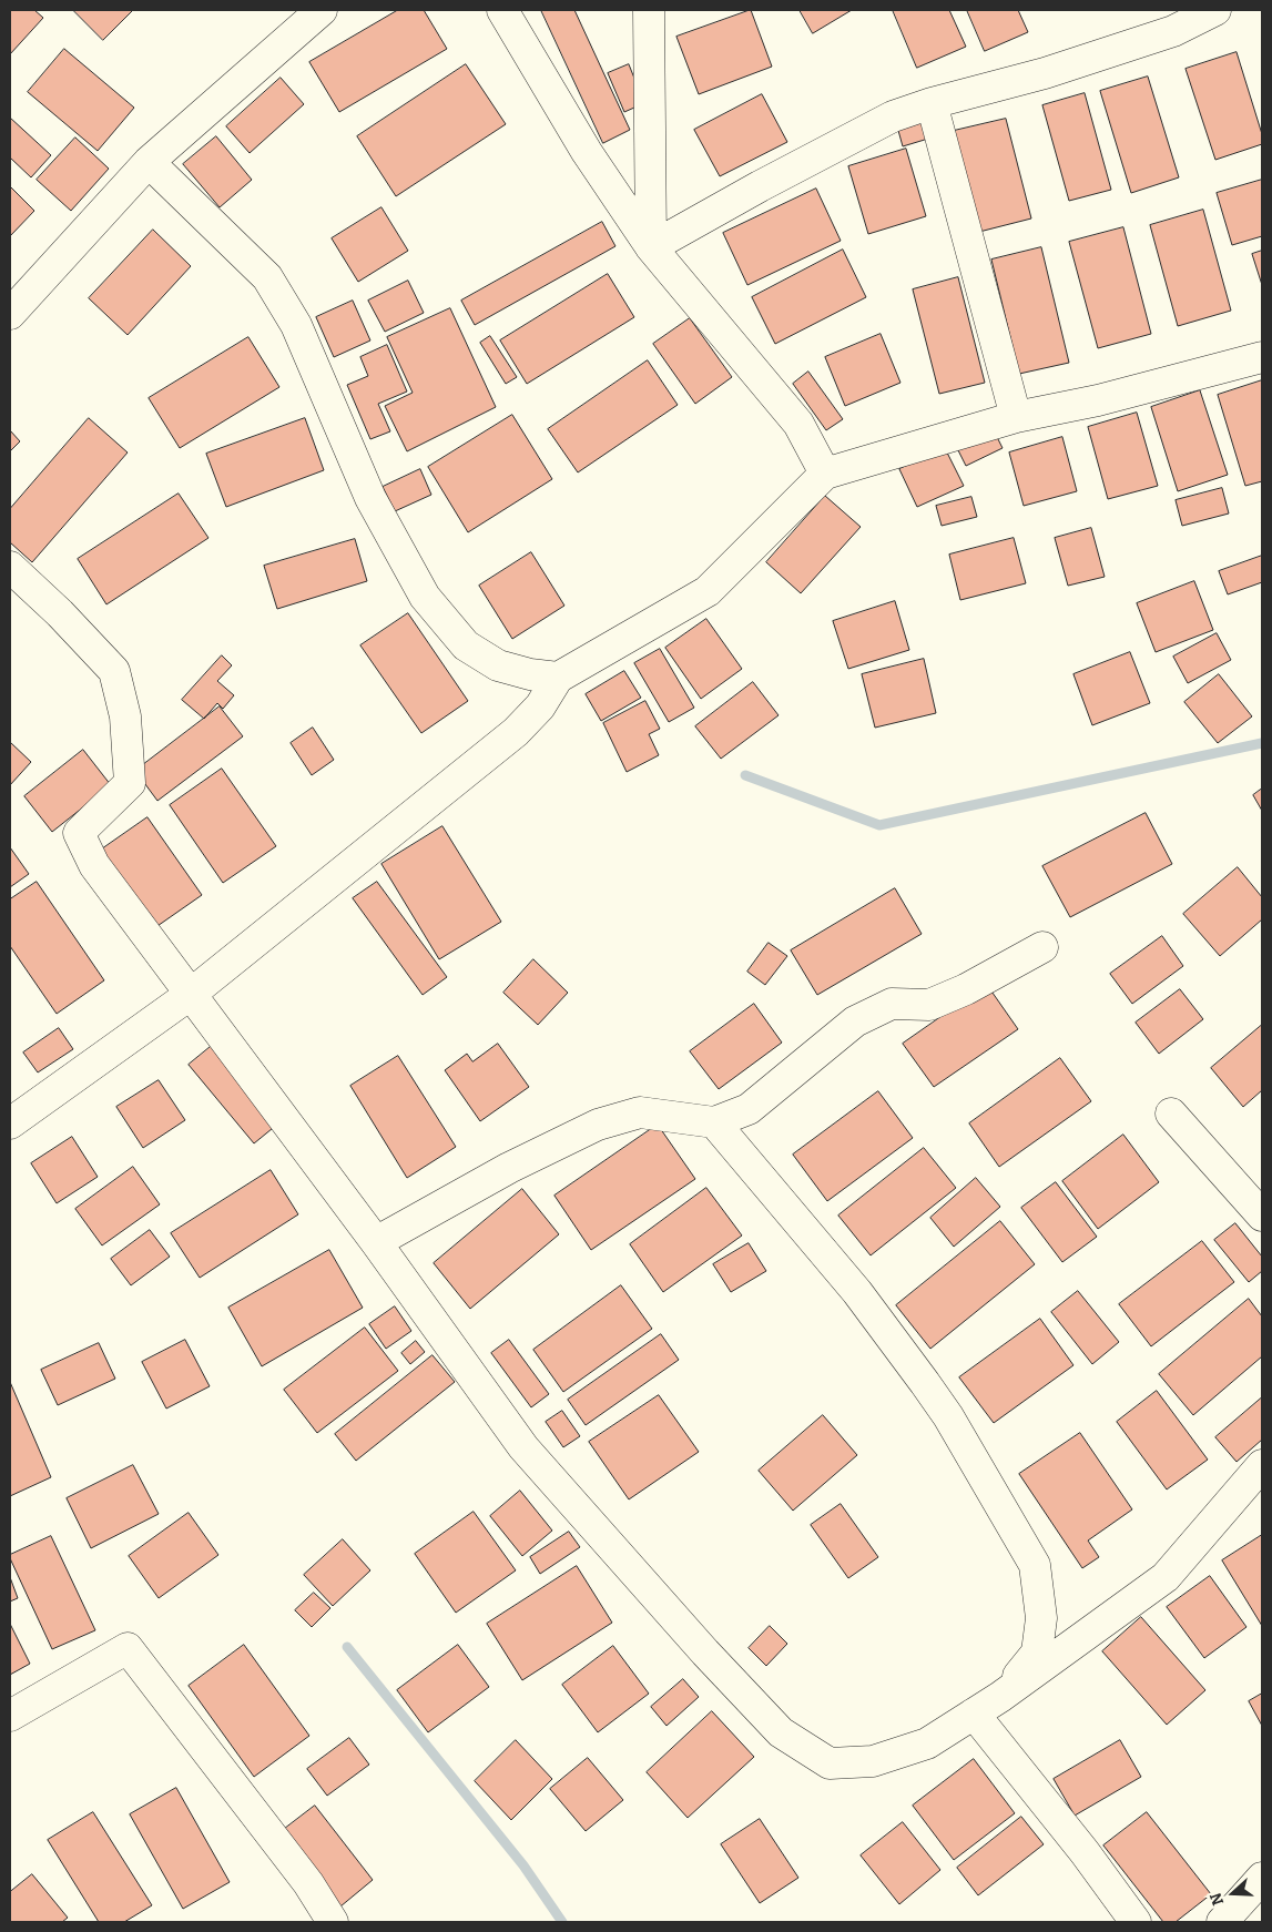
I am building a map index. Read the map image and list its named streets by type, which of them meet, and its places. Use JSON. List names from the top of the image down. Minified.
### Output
{"north":"left"}
